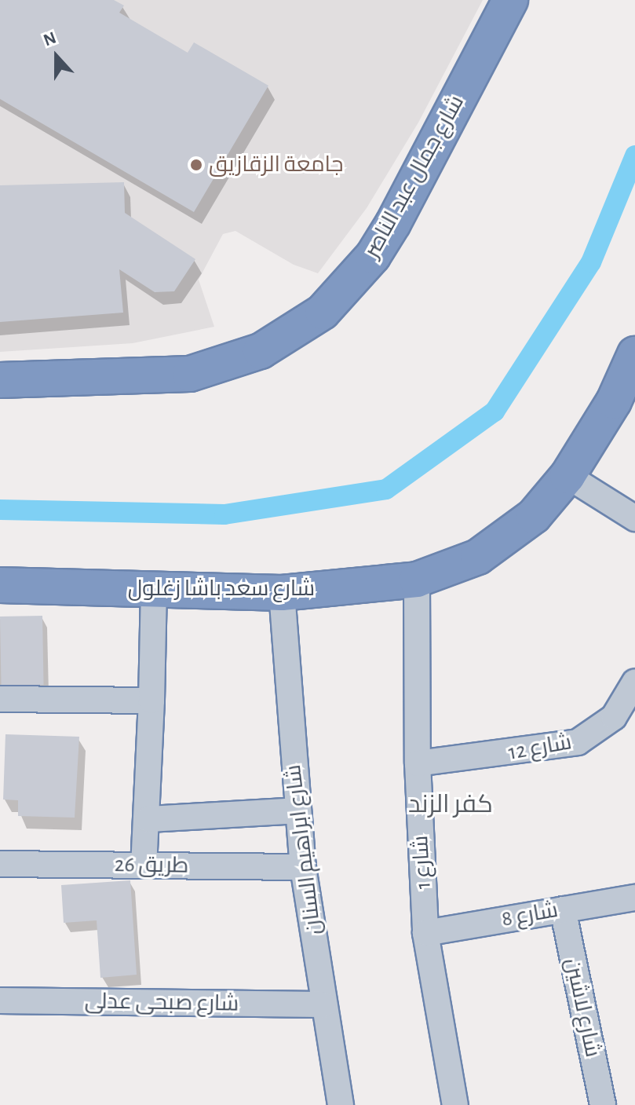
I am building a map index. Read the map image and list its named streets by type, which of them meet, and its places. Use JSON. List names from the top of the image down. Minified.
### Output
{"streets":{"highway":["شارع جمال عبد الناصر","شارع سعد باشا زغلول"],"street":["شارع 12","شارع ابراهيم السنان","شارع 1","طريق 26","شارع 8","شارع صبحى عدلى","شارع لاشين"]},"crossings":[["شارع سعد باشا زغلول","شارع ابراهيم السنان"],["شارع سعد باشا زغلول","شارع 1"],["شارع 12","شارع 1"],["شارع ابراهيم السنان","طريق 26"],["شارع ابراهيم السنان","شارع صبحى عدلى"],["شارع 1","شارع 8"],["شارع 8","شارع لاشين"]],"districts":["كفر الزند"],"places":["جامعة الزقازيق"],"north":"top"}
